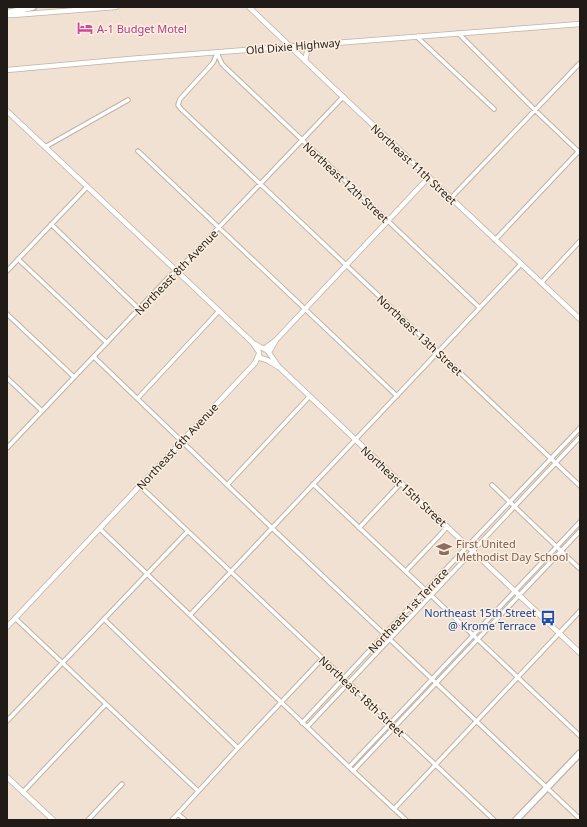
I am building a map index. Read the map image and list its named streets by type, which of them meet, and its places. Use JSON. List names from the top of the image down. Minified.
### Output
{"streets":{"street":["Old Dixie Highway","Northeast 11th Street","Northeast 12th Street","Northeast 8th Avenue","Northeast 13th Street","Northeast 6th Avenue","Northeast 15th Street","Northeast 1st Terrace","Northeast 18th Street"]},"crossings":[["Old Dixie Highway","Northeast 11th Street"],["Old Dixie Highway","Northeast 12th Street"],["Old Dixie Highway","Northeast 13th Street"],["Northeast 11th Street","Northeast 8th Avenue"],["Northeast 12th Street","Northeast 8th Avenue"],["Northeast 12th Street","Northeast 13th Street"],["Northeast 8th Avenue","Northeast 13th Street"],["Northeast 13th Street","Northeast 1st Terrace"],["Northeast 6th Avenue","Northeast 15th Street"],["Northeast 6th Avenue","Northeast 18th Street"],["Northeast 15th Street","Northeast 1st Terrace"],["Northeast 1st Terrace","Northeast 18th Street"]],"places":{"hotel":["A-1 Budget Motel"],"school or university":["First United Methodist Day School"],"bus stop":["Northeast 15th Street @ Krome Terrace"]}}
